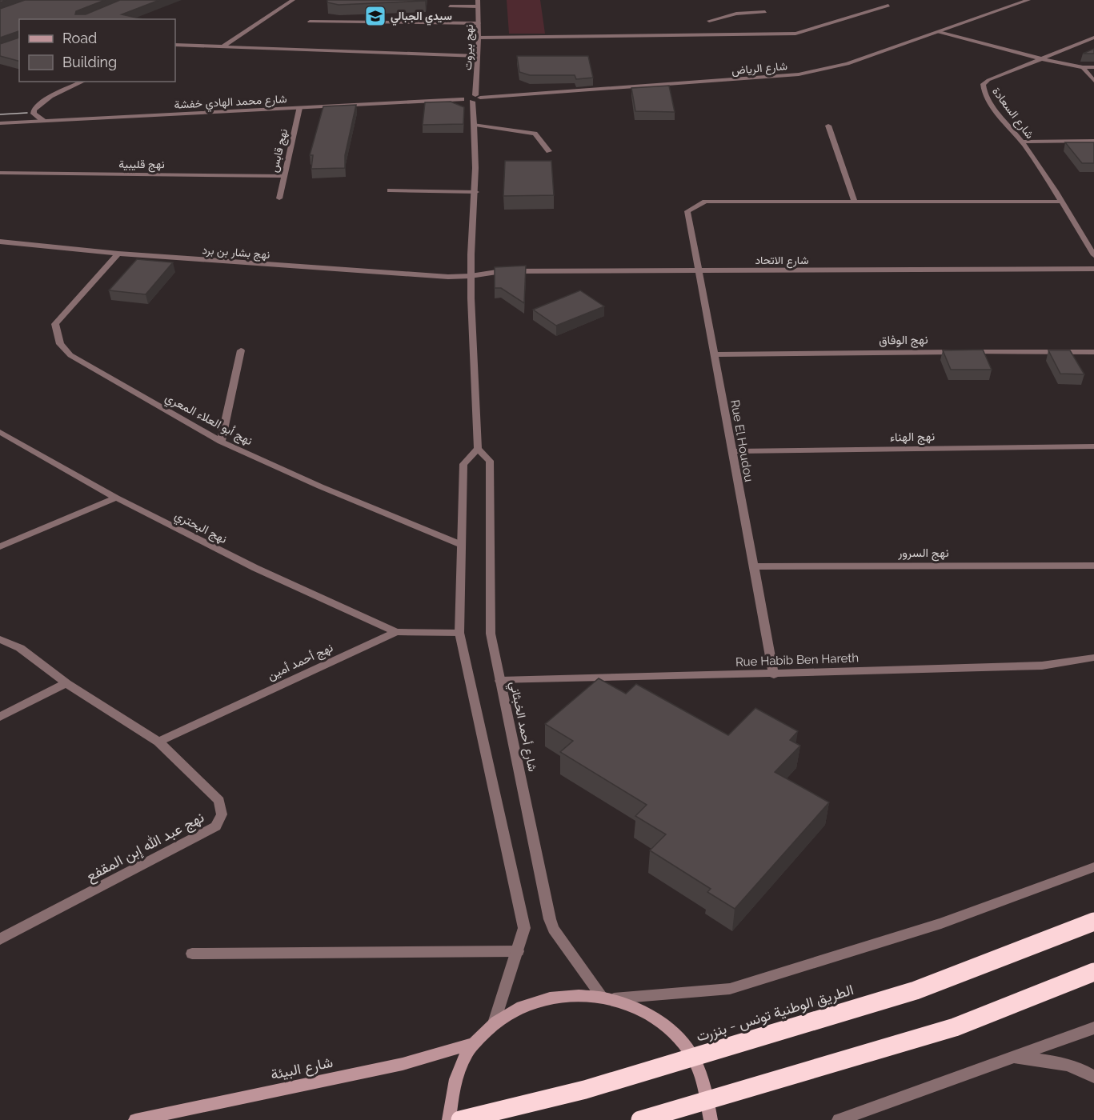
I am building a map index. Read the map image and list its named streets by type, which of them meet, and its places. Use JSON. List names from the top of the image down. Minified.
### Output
{"streets":{"highway":["الطريق الوطنية تونس - بنزرت"],"main road":["شارع البيئة"],"street":["نهج بيروت","شارع الرياض","شارع محمد الهادي خفشة","شارع السعادة","نهج قابس","نهج قليبية","نهج بشار بن برد","شارع الاتحاد","نهج الوفاق","نهج أبو العلاء المعري","نهج الهناء","Rue El Houdou","نهج البحتري","نهج السرور","Rue Habib Ben Hareth","نهج أحمد أمين","شارع أحمد الخبثاني","نهج عبد الله إبن المقفع"]},"crossings":[["نهج بيروت","شارع الرياض"],["نهج بيروت","نهج بشار بن برد"],["نهج بيروت","شارع الاتحاد"],["نهج بيروت","شارع أحمد الخبثاني"],["شارع الرياض","شارع محمد الهادي خفشة"],["شارع محمد الهادي خفشة","نهج قابس"],["نهج قابس","نهج قليبية"],["نهج بشار بن برد","شارع الاتحاد"],["نهج بشار بن برد","نهج أبو العلاء المعري"],["شارع الاتحاد","Rue El Houdou"],["نهج الوفاق","Rue El Houdou"],["نهج الهناء","Rue El Houdou"],["Rue El Houdou","نهج السرور"],["Rue El Houdou","Rue Habib Ben Hareth"],["نهج البحتري","نهج أحمد أمين"],["Rue Habib Ben Hareth","شارع أحمد الخبثاني"],["نهج أحمد أمين","نهج عبد الله إبن المقفع"]],"places":{"school or university":["سيدي الجبالي"]},"legend":["Road","Building"]}
